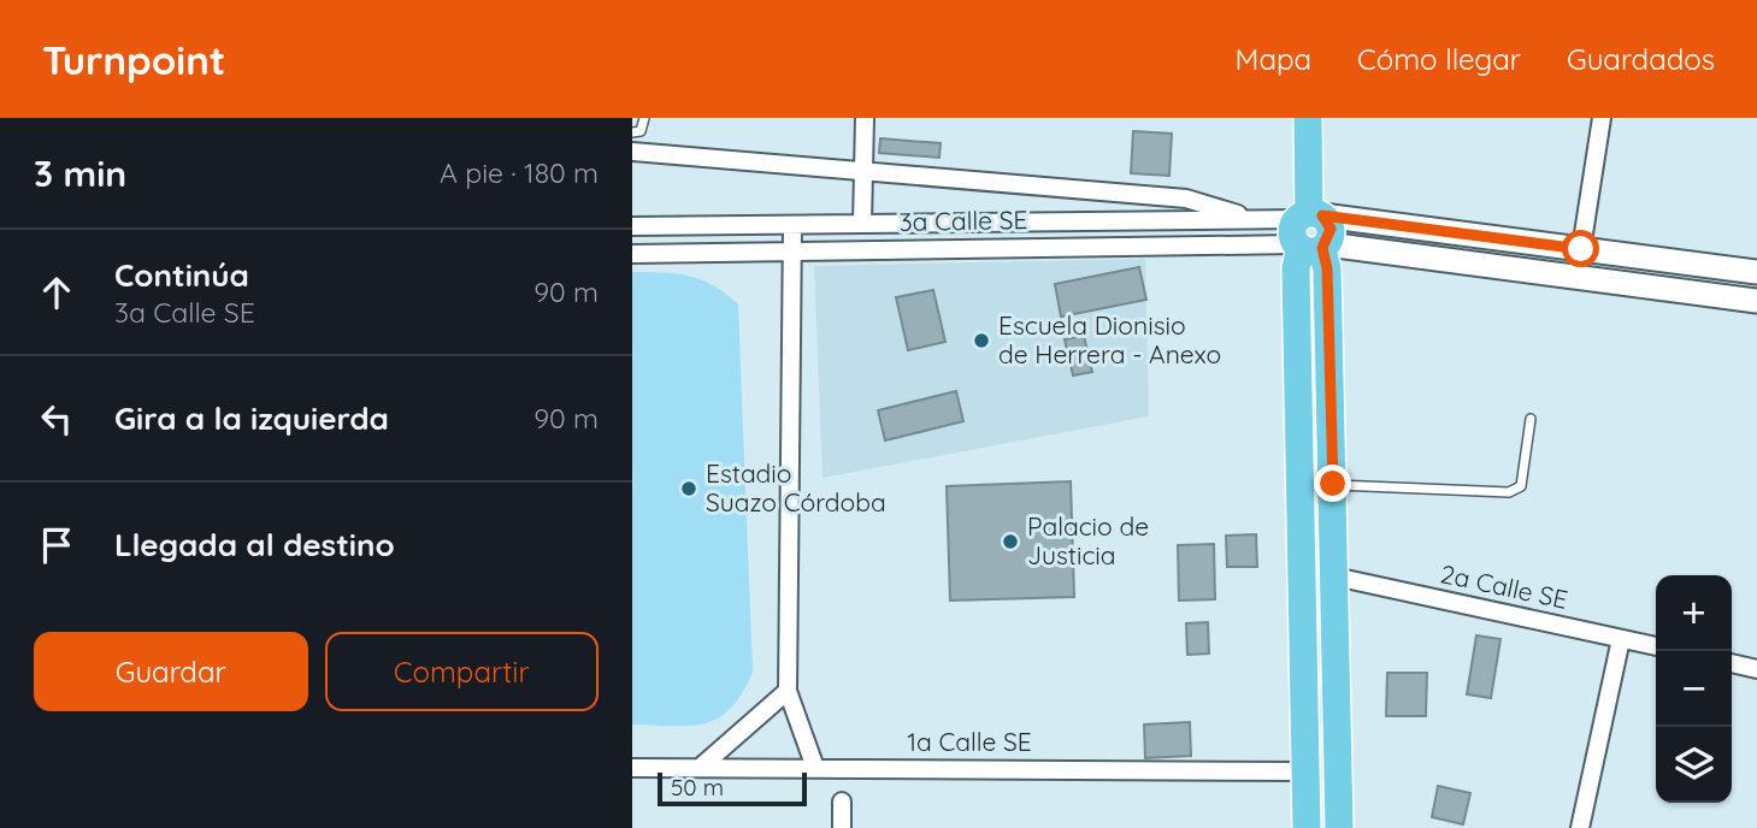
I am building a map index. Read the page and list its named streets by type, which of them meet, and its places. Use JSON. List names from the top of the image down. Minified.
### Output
{"streets":{"street":["3a Calle SE","2a Calle SE","1a Calle SE"]},"places":["Escuela Dionisio de Herrera - Anexo","Estadio Suazo Córdoba","Palacio de Justicia"],"scale_bar":"50 m","page":{"header":"Turnpoint","nav":["Mapa","Cómo llegar","Guardados"],"heading":["3 min","A pie · 180 m"],"list":[["Continúa","3a Calle SE","90 m"],["Gira a la izquierda","90 m"],"Llegada al destino"],"map_buttons":["+","−"],"buttons":["Guardar","Compartir"],"scale":"50 m"}}
